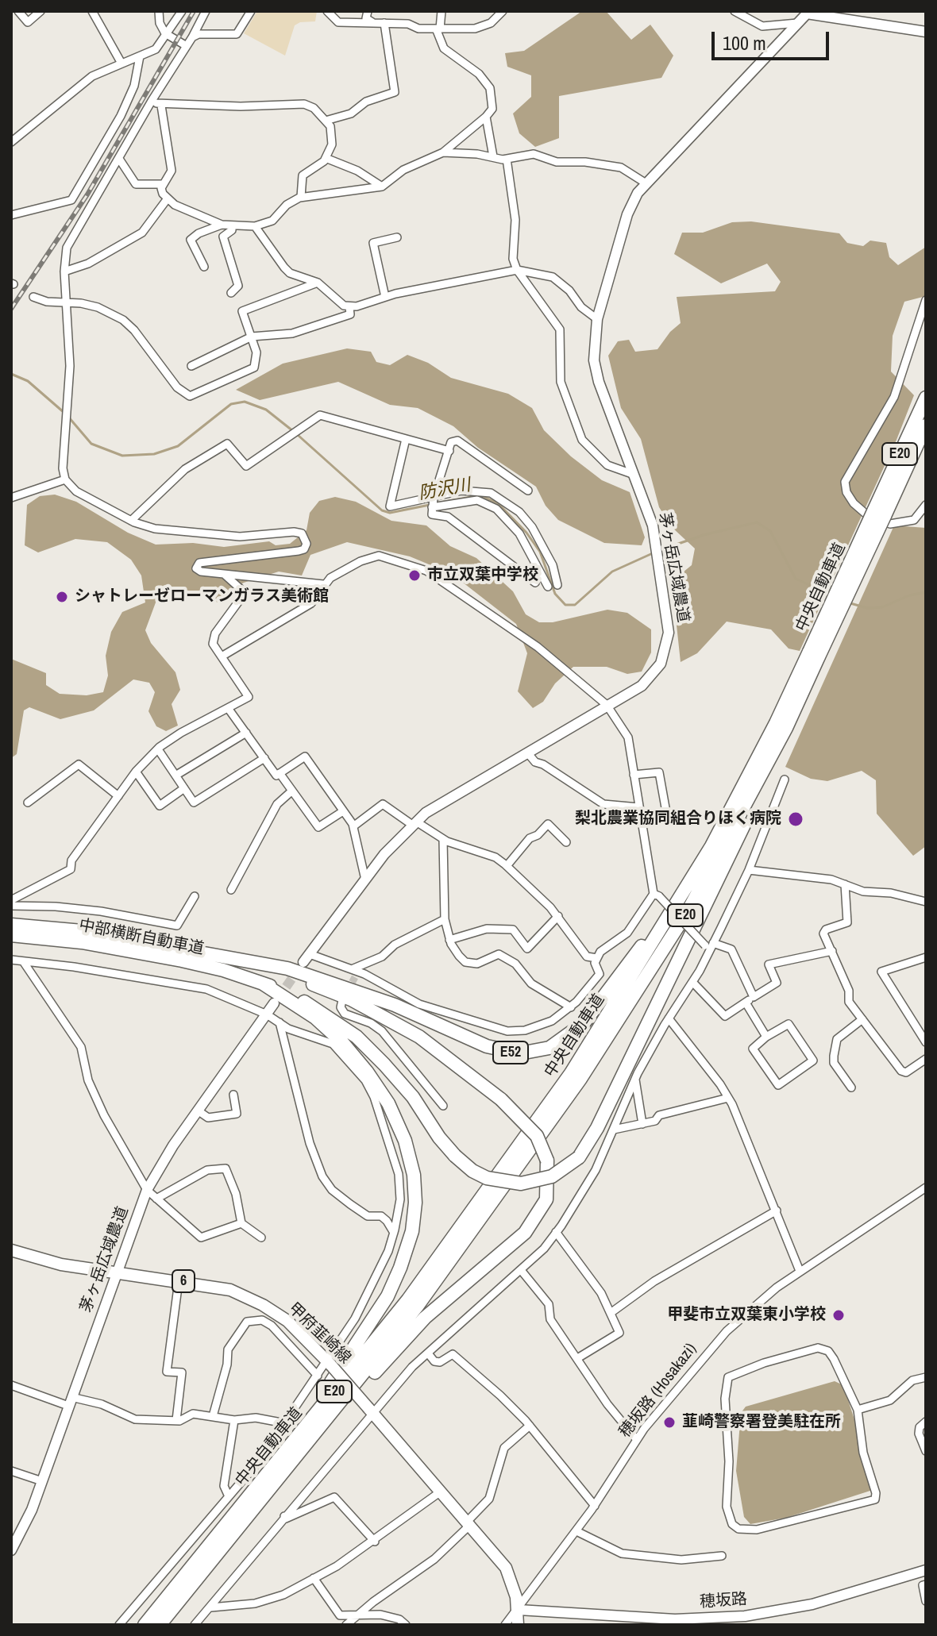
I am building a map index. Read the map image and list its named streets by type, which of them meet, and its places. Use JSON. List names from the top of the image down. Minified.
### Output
{"streets":{"highway":["E20","中央自動車道","中部横断自動車道","E52"],"main road":["6","甲府韮崎線"],"street":["茅ヶ岳広域農道","穂坂路 (Hosakazi)","穂坂路"]},"crossings":[["茅ヶ岳広域農道","甲府韮崎線"],["中央自動車道","E52"],["中部横断自動車道","E52"],["甲府韮崎線","穂坂路 (Hosakazi)"],["甲府韮崎線","穂坂路"],["穂坂路 (Hosakazi)","穂坂路"]],"water":["防沢川"],"places":["市立双葉中学校","シャトレーゼローマンガラス美術館","梨北農業協同組合りほく病院","甲斐市立双葉東小学校","韮崎警察署登美駐在所"],"scale_bar":"100 m"}
